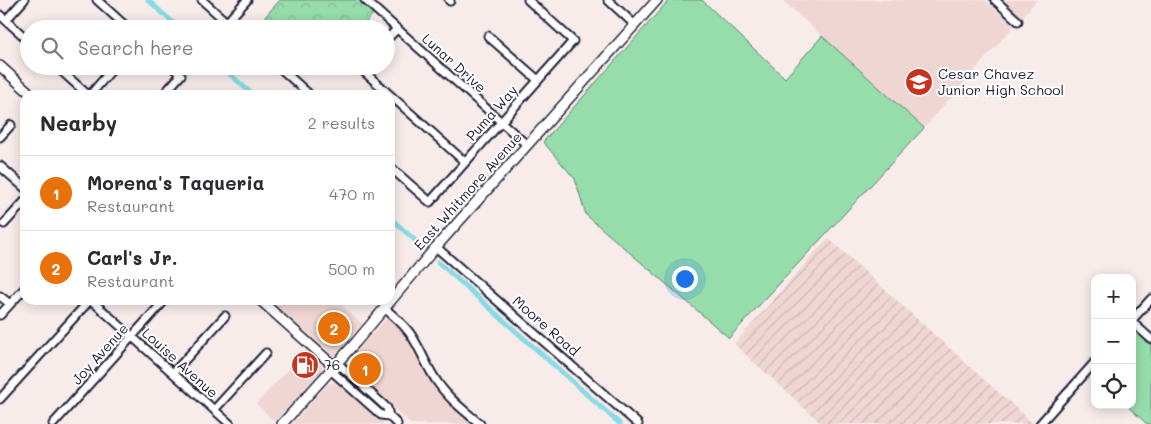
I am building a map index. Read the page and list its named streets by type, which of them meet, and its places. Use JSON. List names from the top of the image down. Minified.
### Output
{"streets":{"main road":["East Whitmore Avenue"],"street":["Lunar Drive","Puma Way","Moore Road","Joy Avenue","Louise Avenue"]},"crossings":[["Lunar Drive","Puma Way"],["Lunar Drive","East Whitmore Avenue"],["East Whitmore Avenue","Moore Road"],["Joy Avenue","Louise Avenue"]],"places":{"school or university":["Cesar Chavez Junior High School"],"fuel station":["76"]},"page":{"search":"Search here","heading":["Nearby","2 results"],"list":[{"mark":"1","name":"Morena's Taqueria","note":"Restaurant","value":"470 m"},{"mark":"2","name":"Carl's Jr.","note":"Restaurant","value":"500 m"}],"map_buttons":["+","−"],"pins":["2","1"]}}
